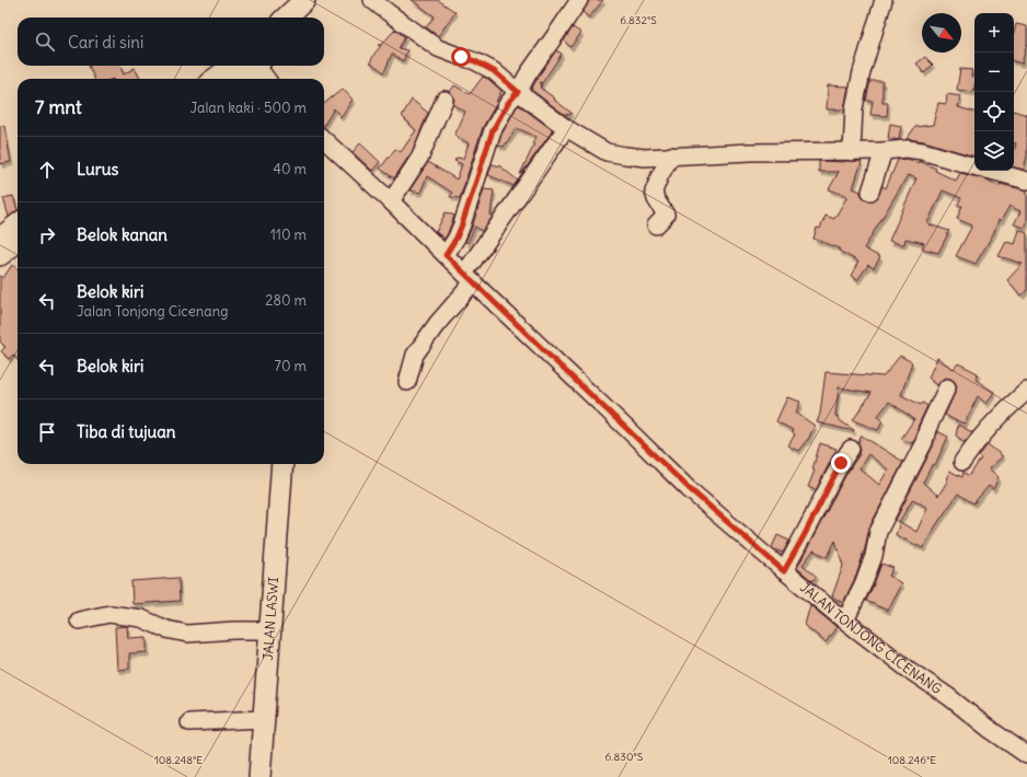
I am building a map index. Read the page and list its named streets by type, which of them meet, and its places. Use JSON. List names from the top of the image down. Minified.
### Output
{"streets":{"main road":["JALAN LASWI"],"street":["JALAN TONJONG CICENANG"]},"north":"bottom right","page":{"map_buttons":["+","−"],"search":"Cari di sini","heading":["7 mnt","Jalan kaki · 500 m"],"list":[["Lurus","40 m"],["Belok kanan","110 m"],["Belok kiri","Jalan Tonjong Cicenang","280 m"],["Belok kiri","70 m"],"Tiba di tujuan"]},"coordinates":["6.832°S","6.830°S","108.248°E","108.246°E"]}
